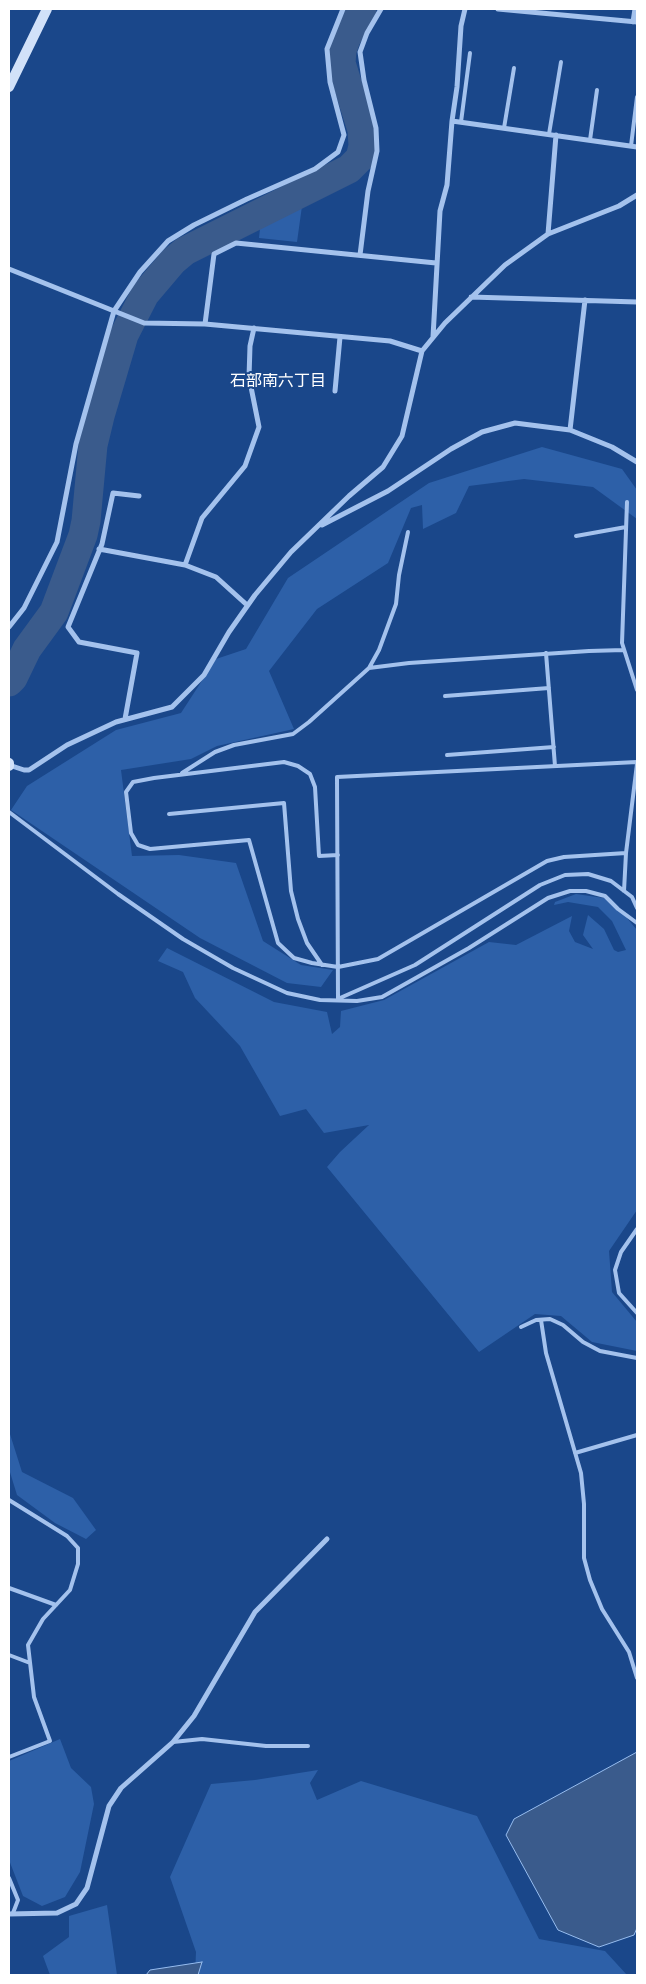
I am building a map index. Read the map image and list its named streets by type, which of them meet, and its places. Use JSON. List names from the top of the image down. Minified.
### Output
{"districts":["石部南六丁目"]}
